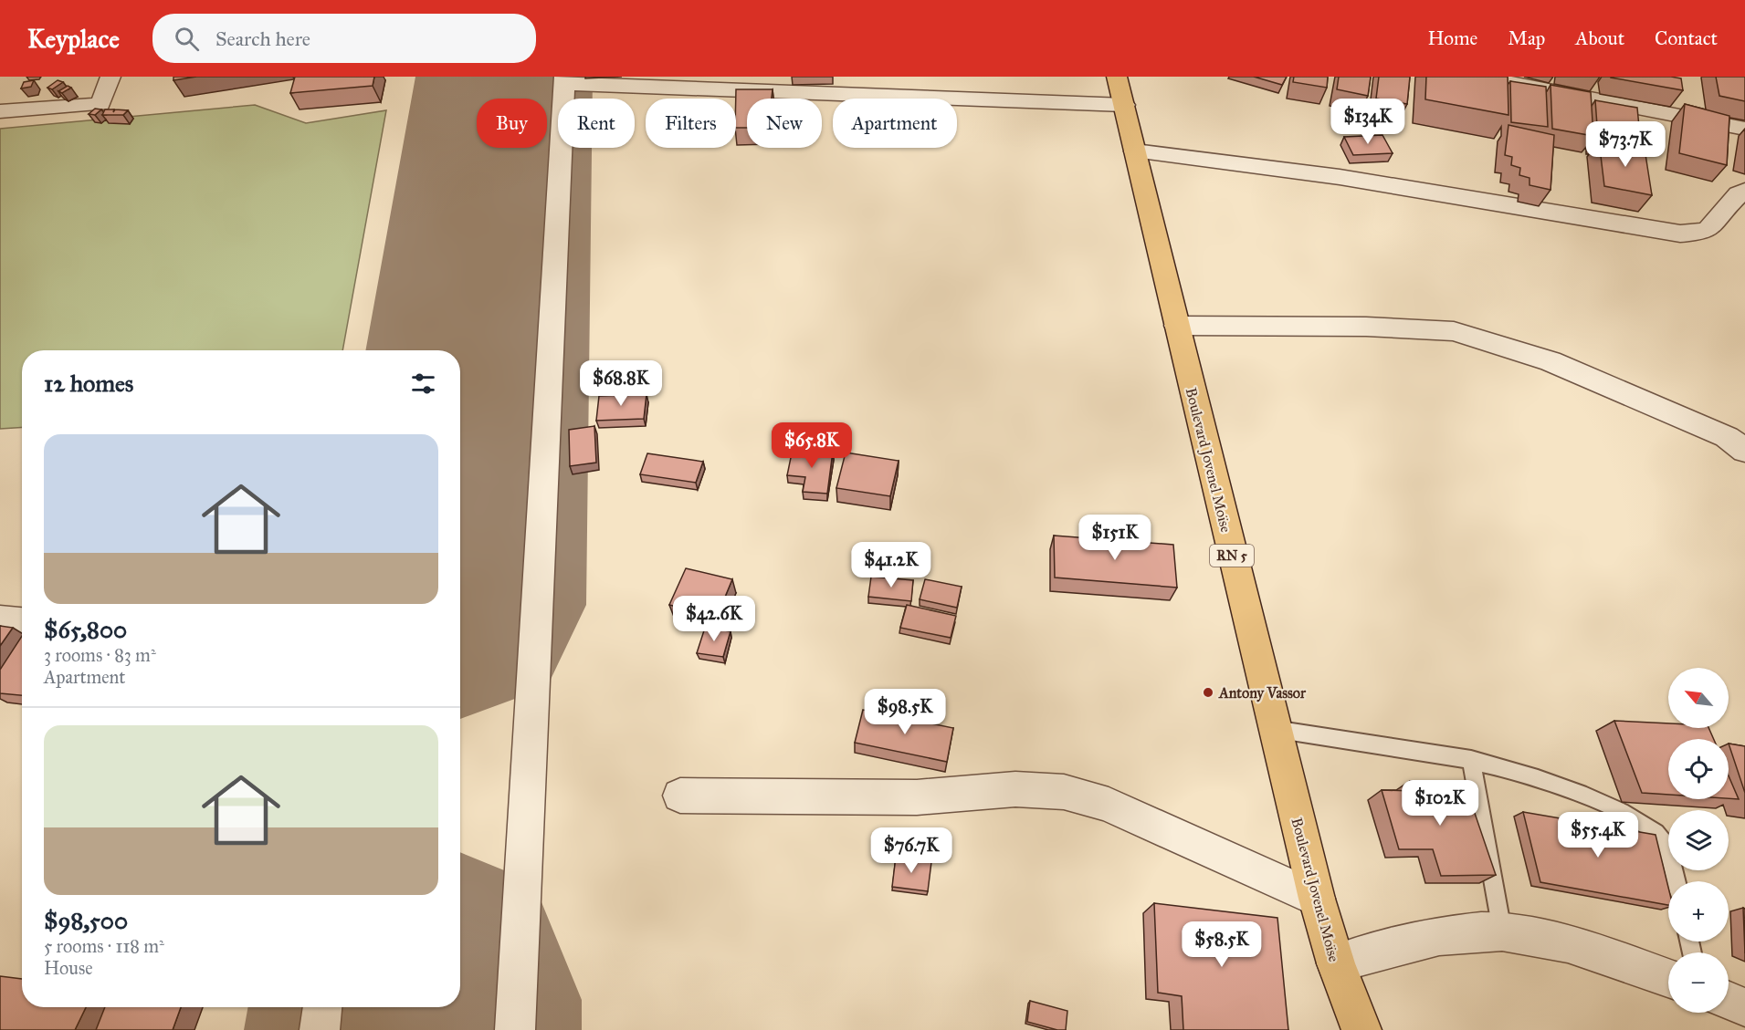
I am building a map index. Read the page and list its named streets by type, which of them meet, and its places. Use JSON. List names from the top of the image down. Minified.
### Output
{"streets":{"main road":["Boulevard Jovenel Moïse","RN 5"]},"places":["Antony Vassor"],"north":"top left","page":{"header":"Keyplace","search":"Search here","nav":["Home","Map","About","Contact"],"price":["$134K","$73.7K","$68.8K","$65.8K","$151K","$41.2K","$42.6K","$98.5K","$102K","$55.4K","$76.7K","$58.5K"],"chip":["Buy","Rent","Filters","New","Apartment"],"heading":"12 homes","list":[{"name":"$65,800","note":"3 rooms · 83 m² · Apartment"},{"name":"$98,500","note":"5 rooms · 118 m² · House"}],"map_buttons":["+","−"]}}
